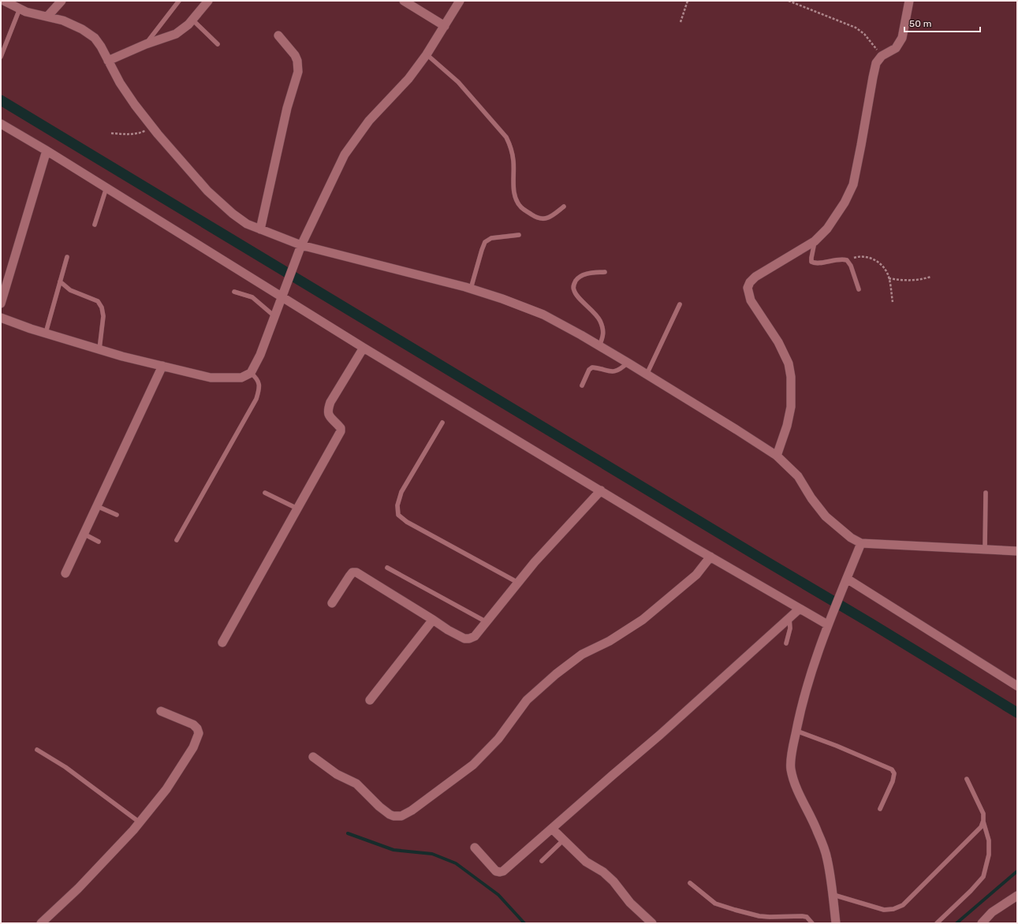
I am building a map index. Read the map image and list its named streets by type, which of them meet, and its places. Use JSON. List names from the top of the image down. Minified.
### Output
{"scale_bar":"50 m"}
